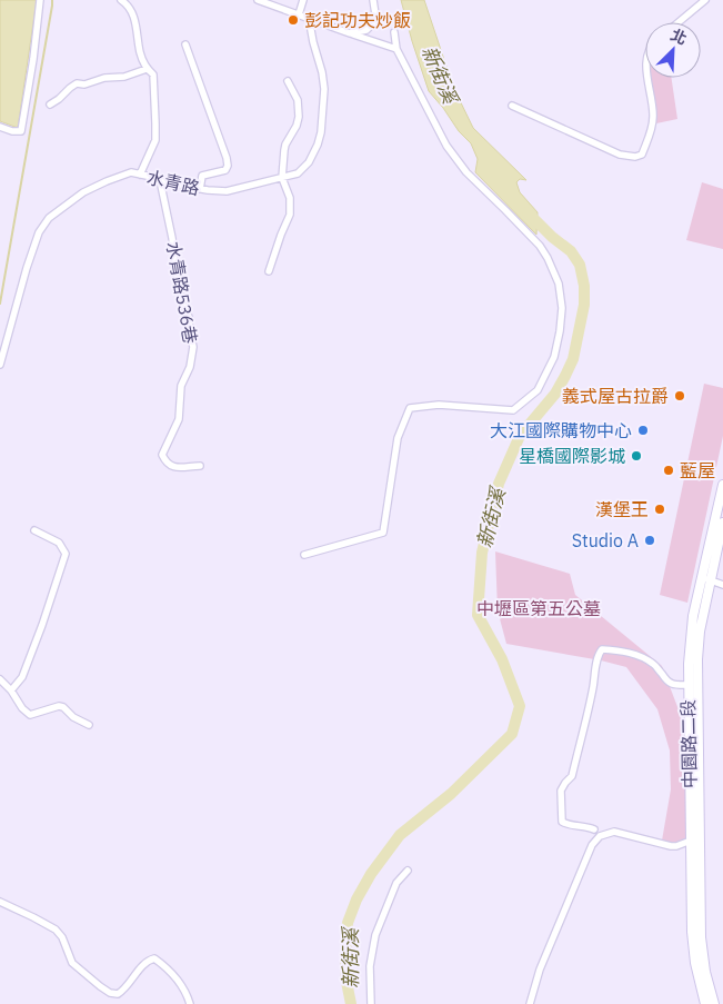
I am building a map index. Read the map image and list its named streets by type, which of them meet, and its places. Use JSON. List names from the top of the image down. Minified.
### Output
{"streets":{"main road":["中園路二段"],"street":["水青路","水青路536巷"]},"crossings":[["水青路","水青路536巷"]],"water":["新街溪"],"parks":["中壢區第五公墓"],"places":["彭記功夫炒飯","義式屋古拉爵","大江國際購物中心","星橋國際影城","藍屋","漢堡王","Studio A"],"north":"top right"}
